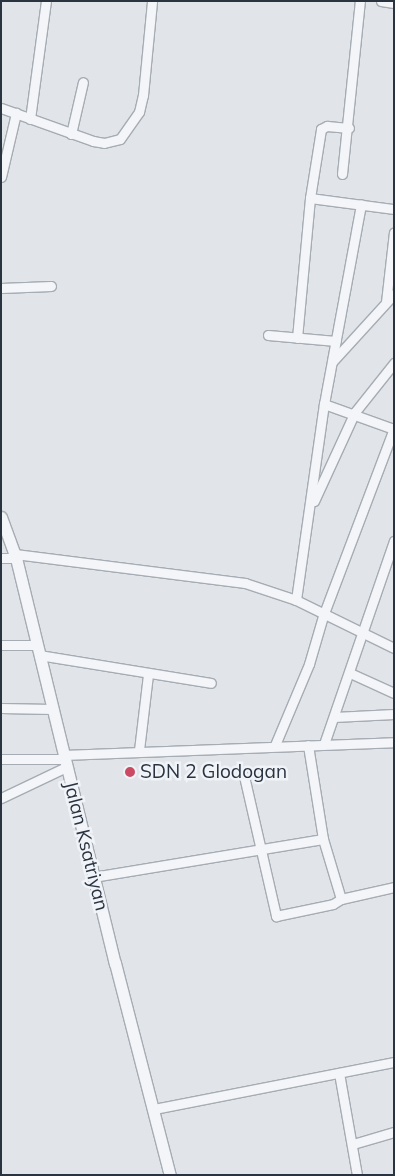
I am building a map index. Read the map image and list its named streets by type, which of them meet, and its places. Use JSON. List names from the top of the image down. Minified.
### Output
{"streets":{"street":["Jalan Ksatriyan"]},"places":["SDN 2 Glodogan"]}
